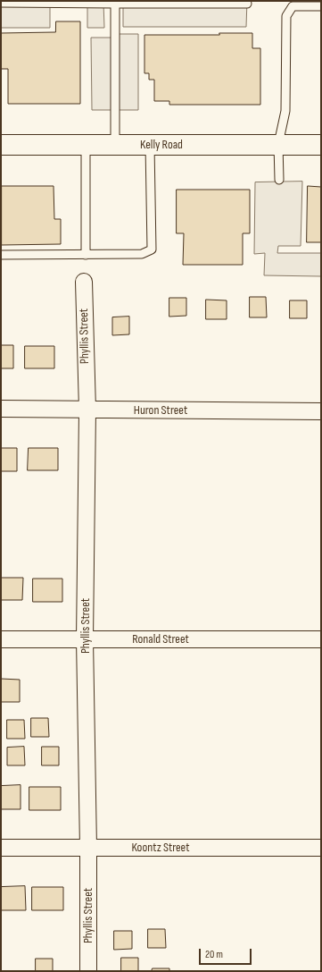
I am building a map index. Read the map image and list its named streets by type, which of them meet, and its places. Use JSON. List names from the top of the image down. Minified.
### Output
{"streets":{"street":["Kelly Road","Phyllis Street","Huron Street","Ronald Street","Koontz Street"]},"crossings":[["Phyllis Street","Huron Street"],["Phyllis Street","Ronald Street"],["Phyllis Street","Koontz Street"]],"scale_bar":"20 m"}
